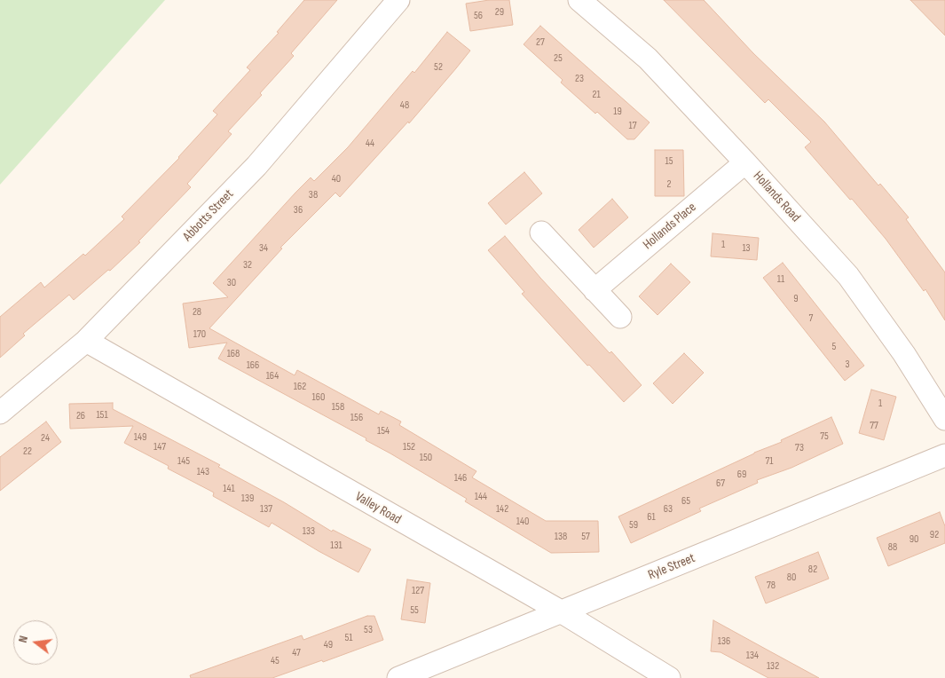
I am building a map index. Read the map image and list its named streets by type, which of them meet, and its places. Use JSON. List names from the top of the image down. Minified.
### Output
{"streets":{"street":["Hollands Road","Abbotts Street","Hollands Place","Valley Road","Ryle Street"]},"crossings":[["Hollands Road","Hollands Place"],["Abbotts Street","Valley Road"],["Valley Road","Ryle Street"]],"house_numbers":["29","56","27","25","52","23","21","48","19","17","44","15","40","2","38","36","1","34","13","32","11","30","9","28","7","170","5","168","3","166","164","162","160","1","158","151","26","156","77","154","75","149","24","147","152","73","22","150","145","71","143","69","146","67","141","144","139","65","137","142","63","61","140","59","133","92","138","57","90","131","88","82","80","78","127","55","53","51","136","49","47","134","45","132"],"north":"left"}
